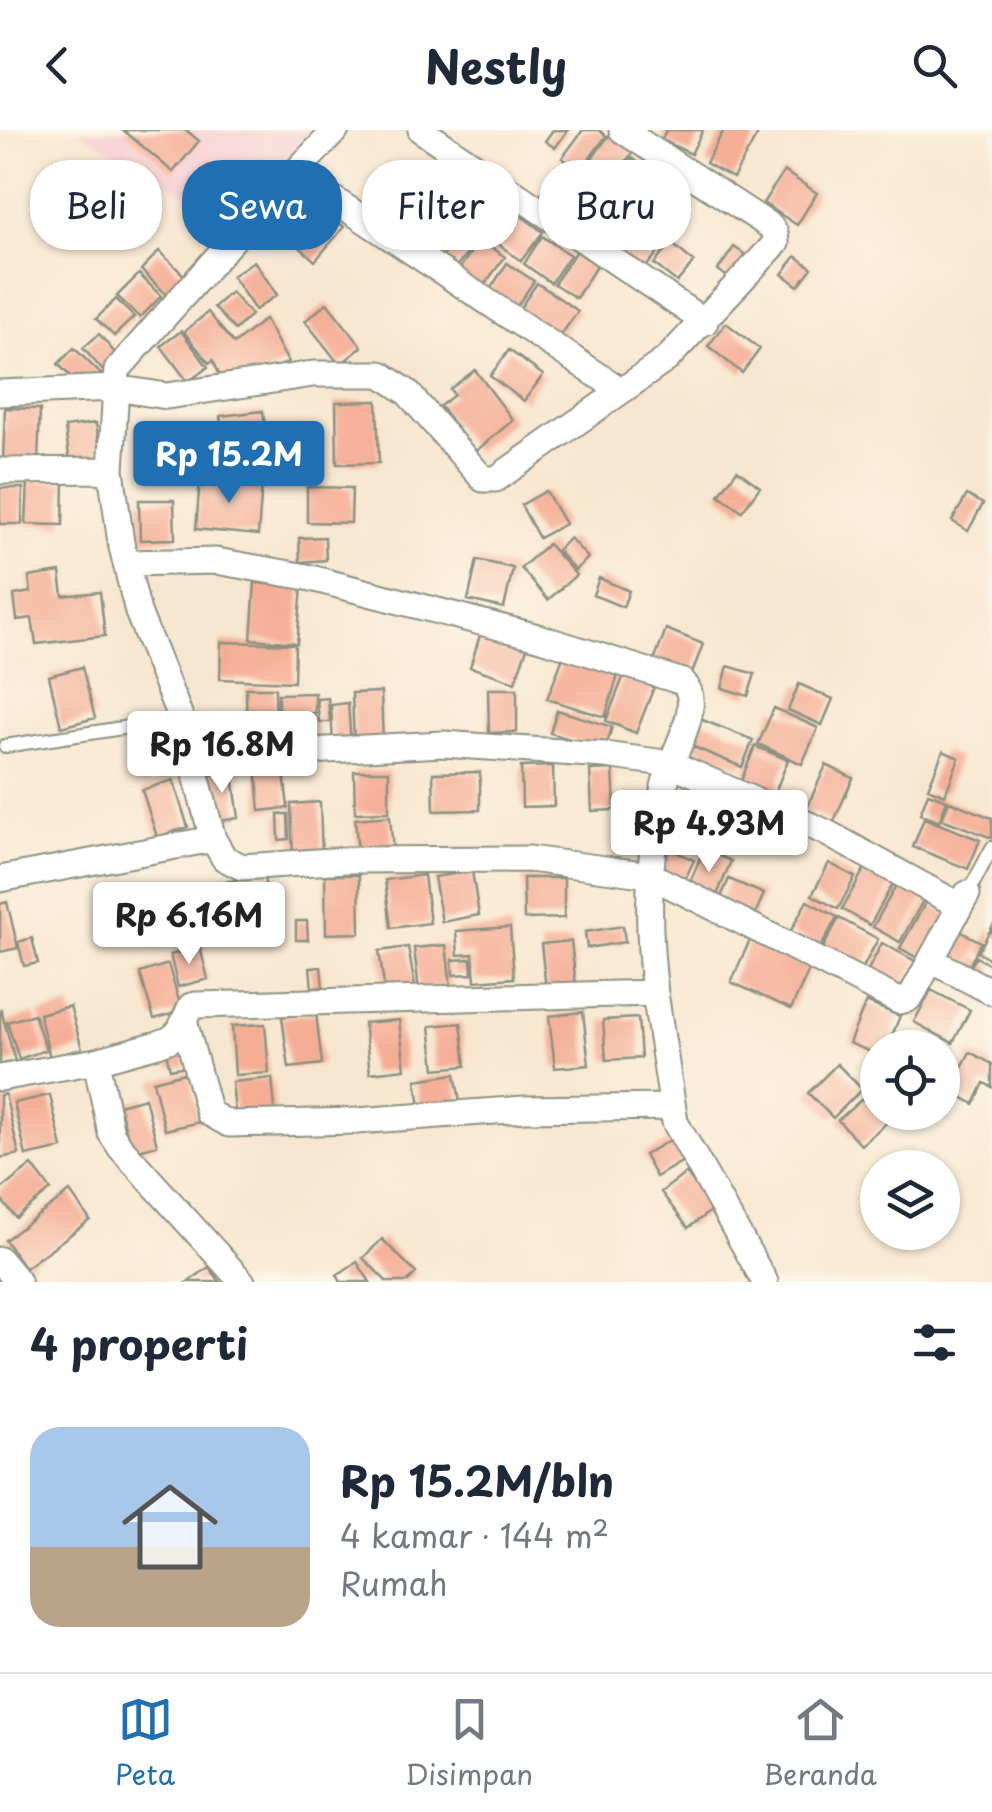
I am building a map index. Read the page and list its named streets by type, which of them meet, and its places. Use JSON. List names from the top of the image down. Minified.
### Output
{"page":{"header":"Nestly","chip":["Beli","Sewa","Filter","Baru"],"price":["Rp 15.2M","Rp 16.8M","Rp 4.93M","Rp 6.16M"],"heading":"4 properti","list":[{"name":"Rp 15.2M/bln","note":"4 kamar · 144 m² · Rumah"}],"tabs":["Peta","Disimpan","Beranda"]}}
